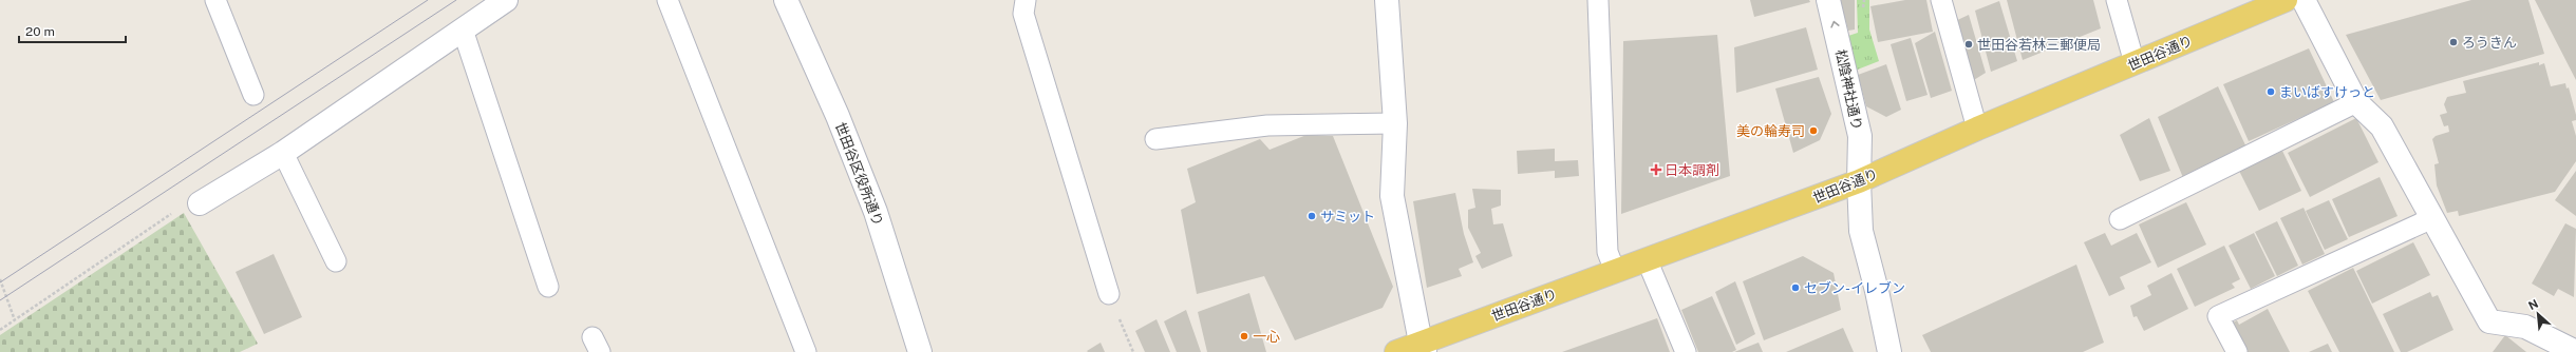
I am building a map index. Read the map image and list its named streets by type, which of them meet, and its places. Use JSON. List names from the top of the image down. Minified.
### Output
{"streets":{"main road":["世田谷通り"],"street":["松陰神社通り","世田谷区役所通り"]},"crossings":[["世田谷通り","松陰神社通り"]],"one_way":["松陰神社通り"],"places":{"other":["ろうきん","世田谷若林三郵便局","まいばすけっと","美の輪寿司","サミット","セブン-イレブン","一心"],"health":["日本調剤"]},"scale_bar":"20 m","north":"top left"}
